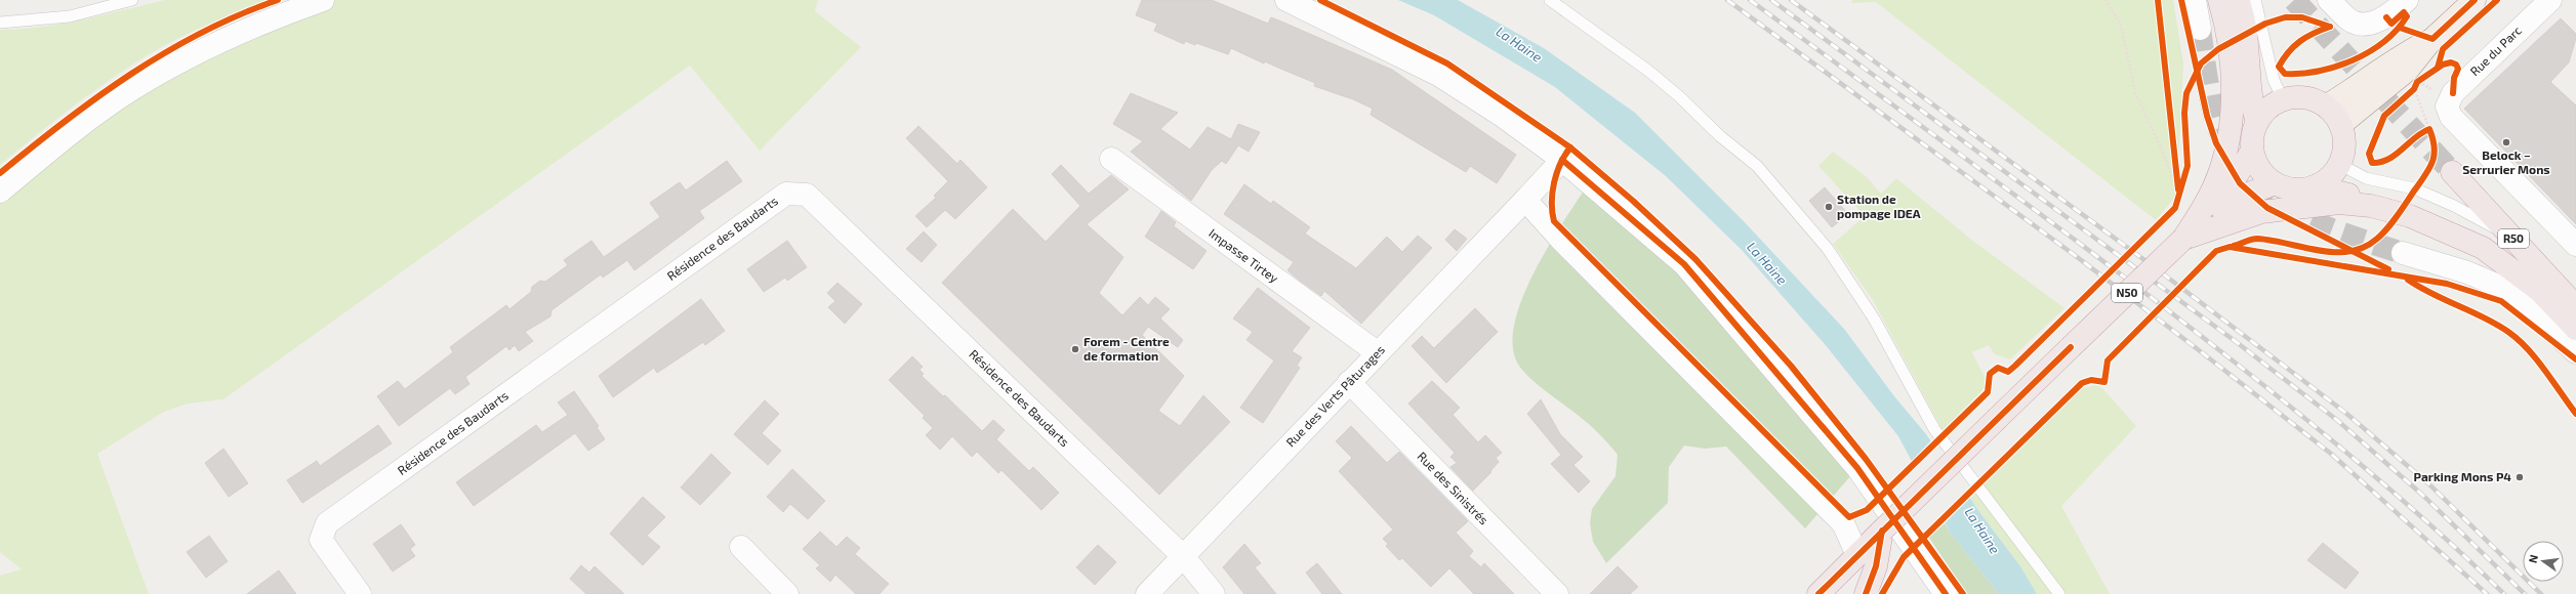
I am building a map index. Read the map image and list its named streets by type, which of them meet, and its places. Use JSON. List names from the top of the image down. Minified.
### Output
{"streets":{"highway":["R50","N50"],"street":["Rue du Parc","Résidence des Baudarts","Impasse Tirtey","Rue des Verts Pâturages","Rue des Sinistrés"]},"crossings":[["Résidence des Baudarts","Rue des Verts Pâturages"],["Impasse Tirtey","Rue des Verts Pâturages"],["Rue des Verts Pâturages","Rue des Sinistrés"]],"water":["La Haine"],"places":["Belock – Serrurier Mons","Station de pompage IDEA","Forem - Centre de formation","Parking Mons P4"],"north":"left"}
